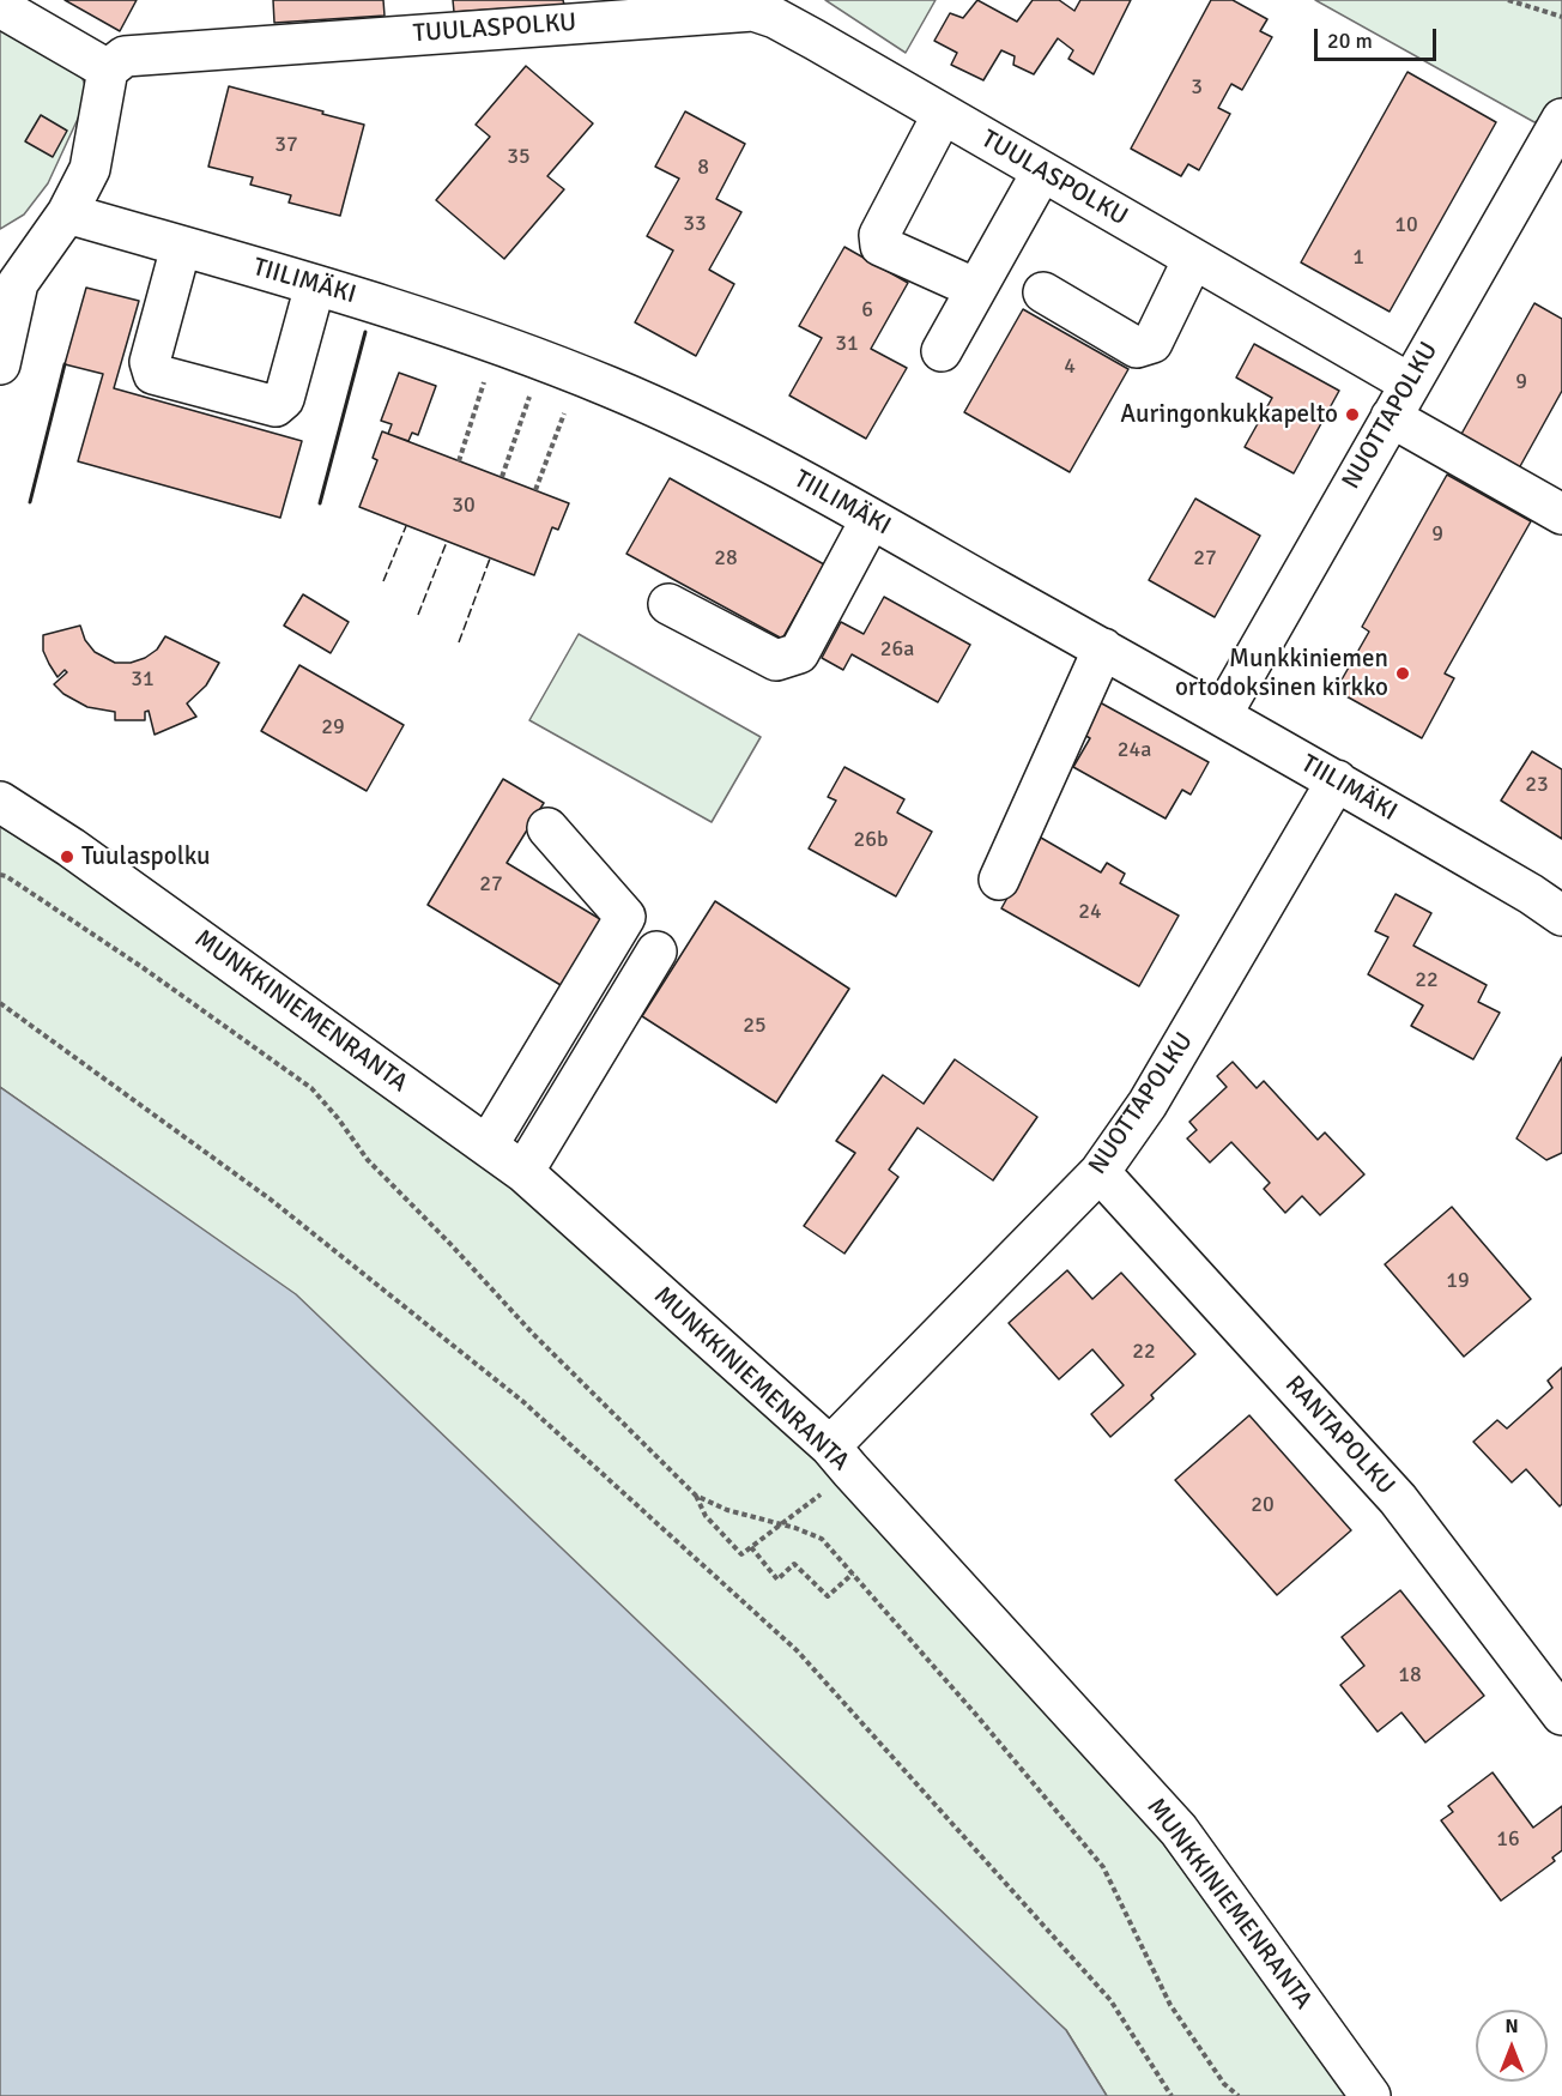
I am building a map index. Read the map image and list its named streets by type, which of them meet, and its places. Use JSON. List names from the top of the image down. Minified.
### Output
{"streets":{"street":["TUULASPOLKU","TIILIMÄKI","NUOTTAPOLKU","MUNKKINIEMENRANTA","RANTAPOLKU"]},"crossings":[["TUULASPOLKU","NUOTTAPOLKU"],["TIILIMÄKI","NUOTTAPOLKU"],["NUOTTAPOLKU","MUNKKINIEMENRANTA"],["NUOTTAPOLKU","RANTAPOLKU"]],"places":["Auringonkukkapelto","Munkkiniemen ortodoksinen kirkko","Tuulaspolku"],"house_numbers":["3","37","35","8","33","10","1","6","31","4","9","30","9","28","27","26a","31","29","24a","23","26b","27","24","22","25","19","22","20","18","16"],"scale_bar":"20 m","north":"top"}
